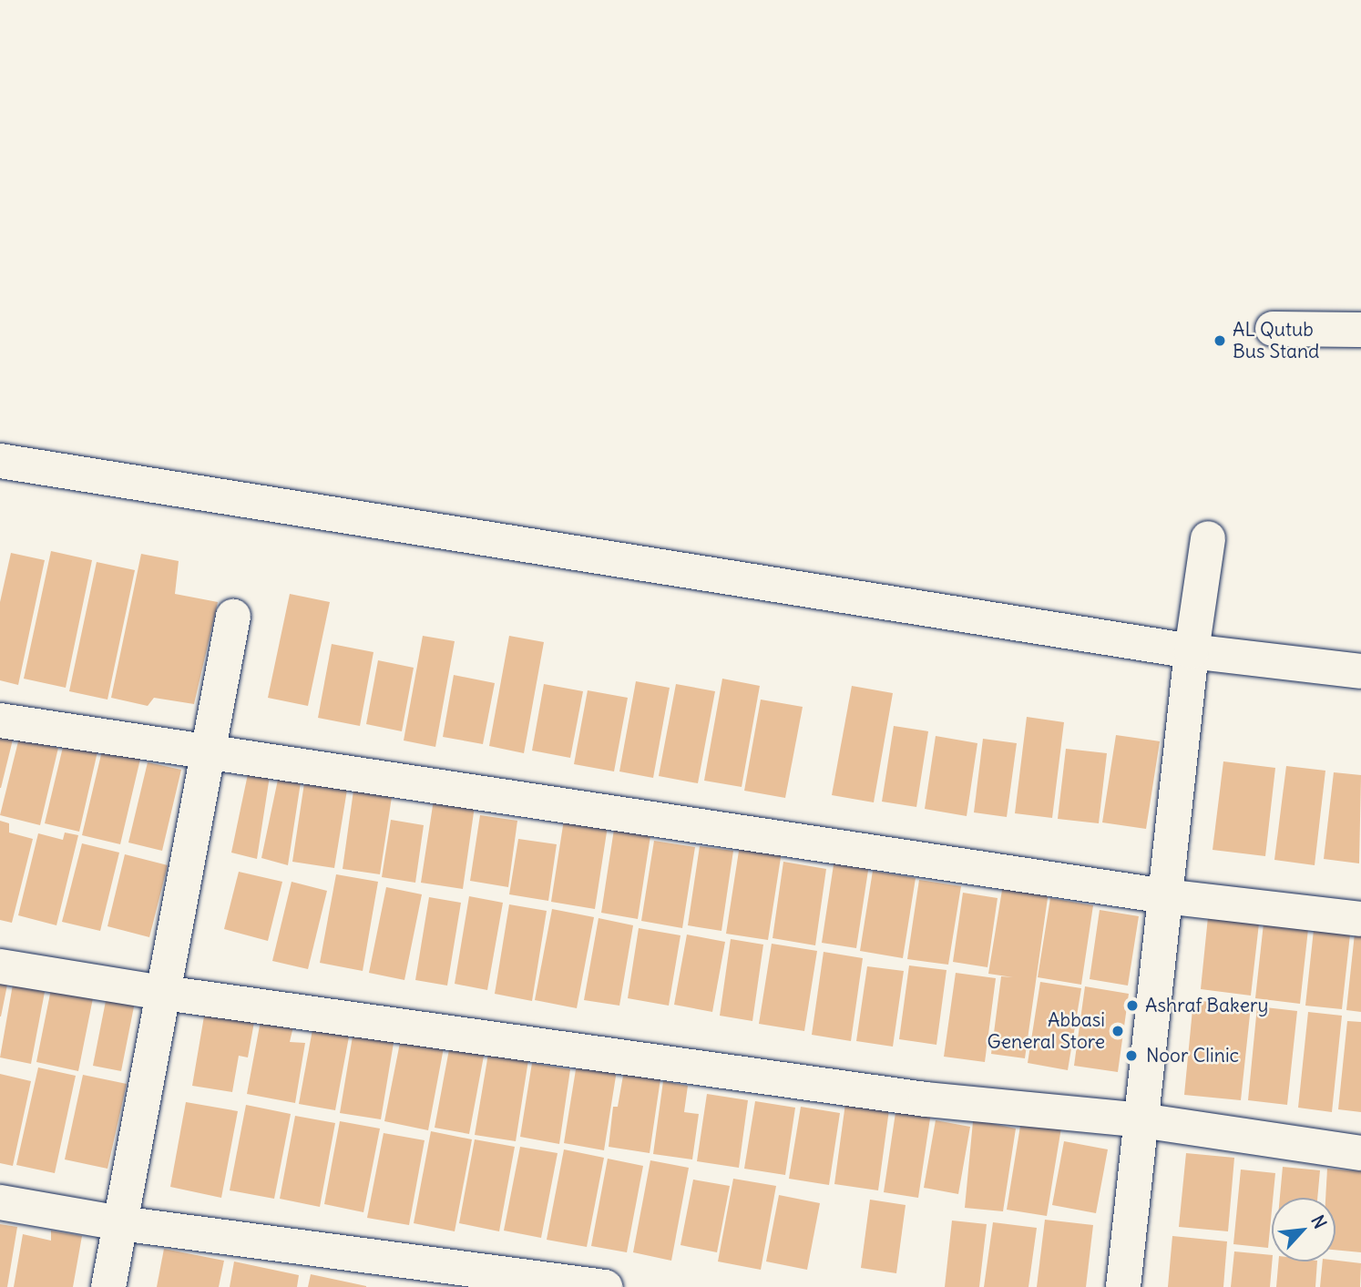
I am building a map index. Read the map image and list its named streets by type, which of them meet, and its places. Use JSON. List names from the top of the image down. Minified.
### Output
{"places":["AL Qutub Bus Stand","Ashraf Bakery","Abbasi General Store","Noor Clinic"],"north":"top right"}
